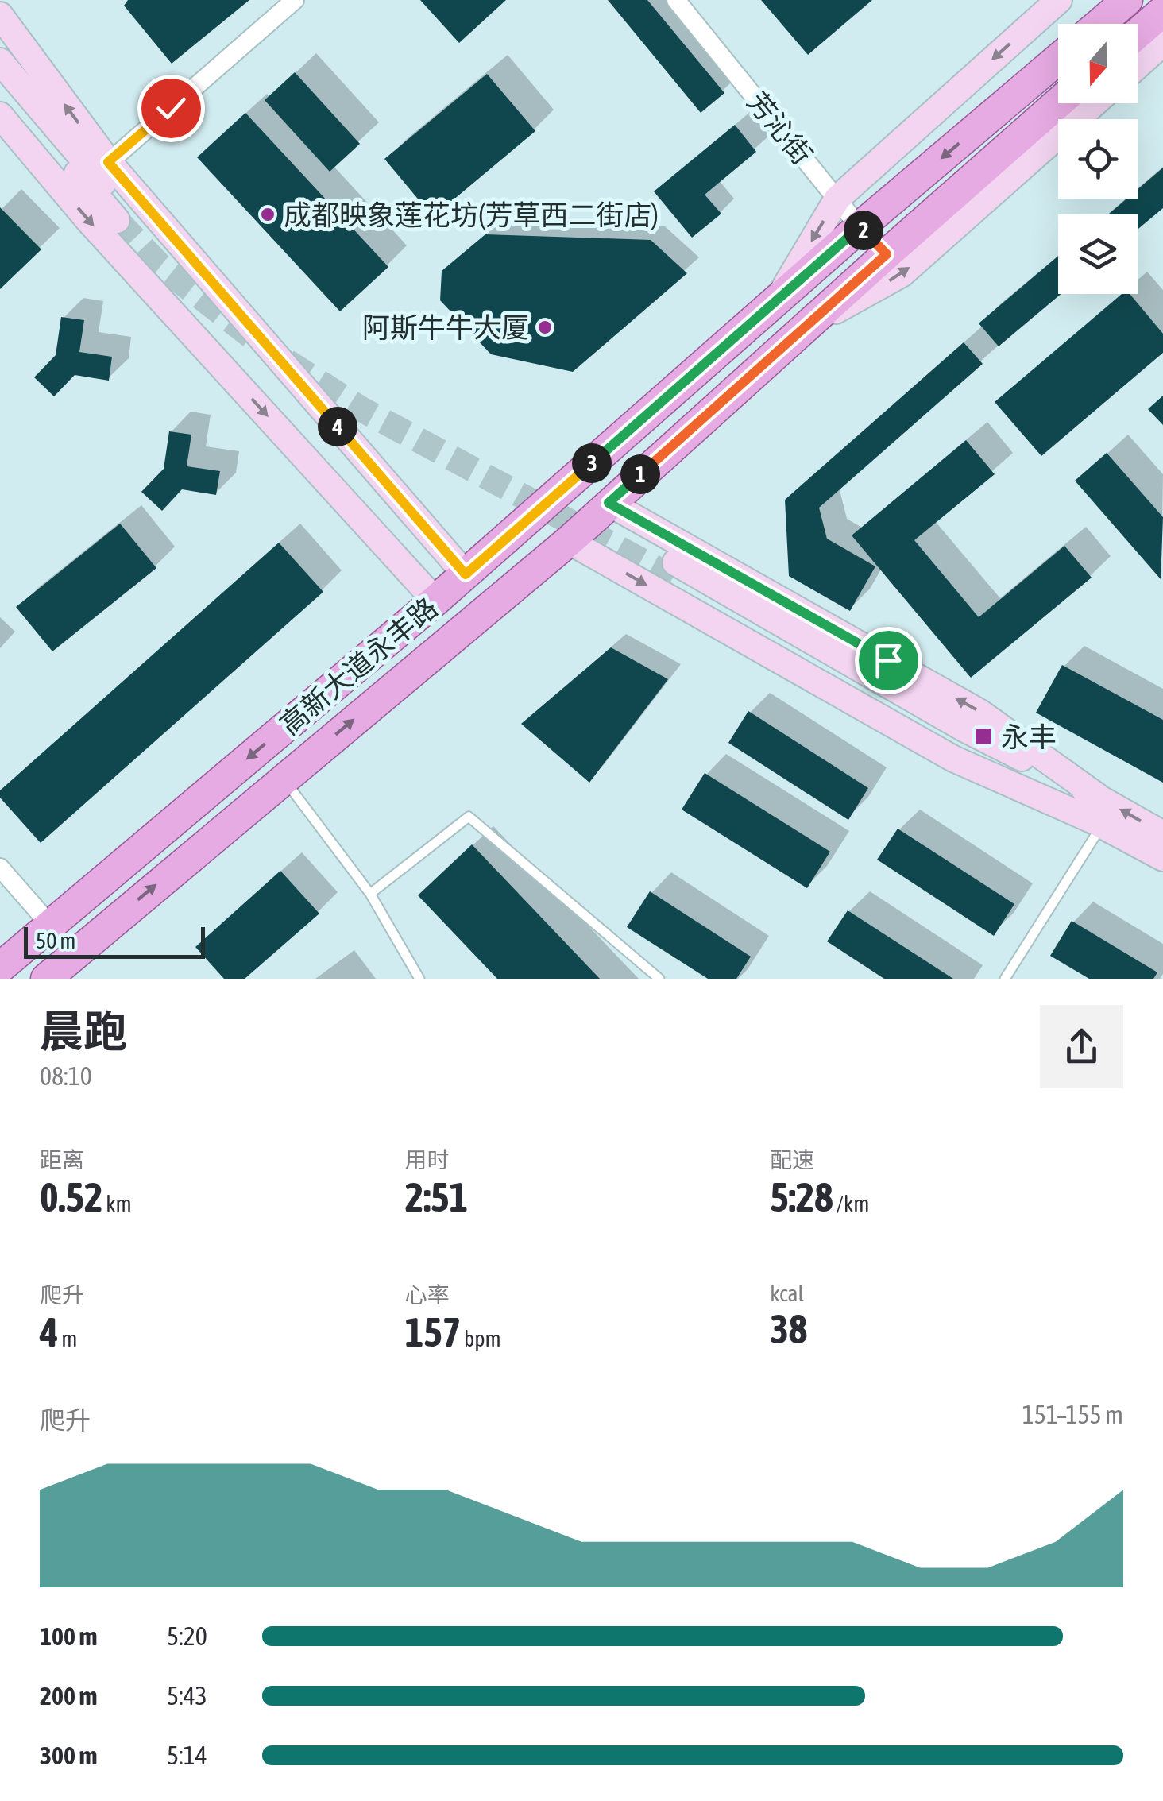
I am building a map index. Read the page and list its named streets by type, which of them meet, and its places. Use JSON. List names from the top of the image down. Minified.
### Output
{"streets":{"main road":["高新大道永丰路"],"street":["芳沁街"]},"crossings":[["芳沁街","高新大道永丰路"]],"places":{"other":["成都映象莲花坊(芳草西二街店)","阿斯牛牛大厦"],"transit":["永丰"]},"scale_bar":"50 m","north":"bottom","page":{"pins":["2","4","3","1"],"scale":"50 m","heading":["晨跑","08:10"],"stats":[["距离","0.52 km"],["用时","2:51"],["配速","5:28 /km"],["爬升","4 m"],["心率","157 bpm"],["kcal","38"]],"chart":["爬升","151–155 m"],"list":[{"name":"100 m","note":"5:20"},{"name":"200 m","note":"5:43"},{"name":"300 m","note":"5:14"}]}}
